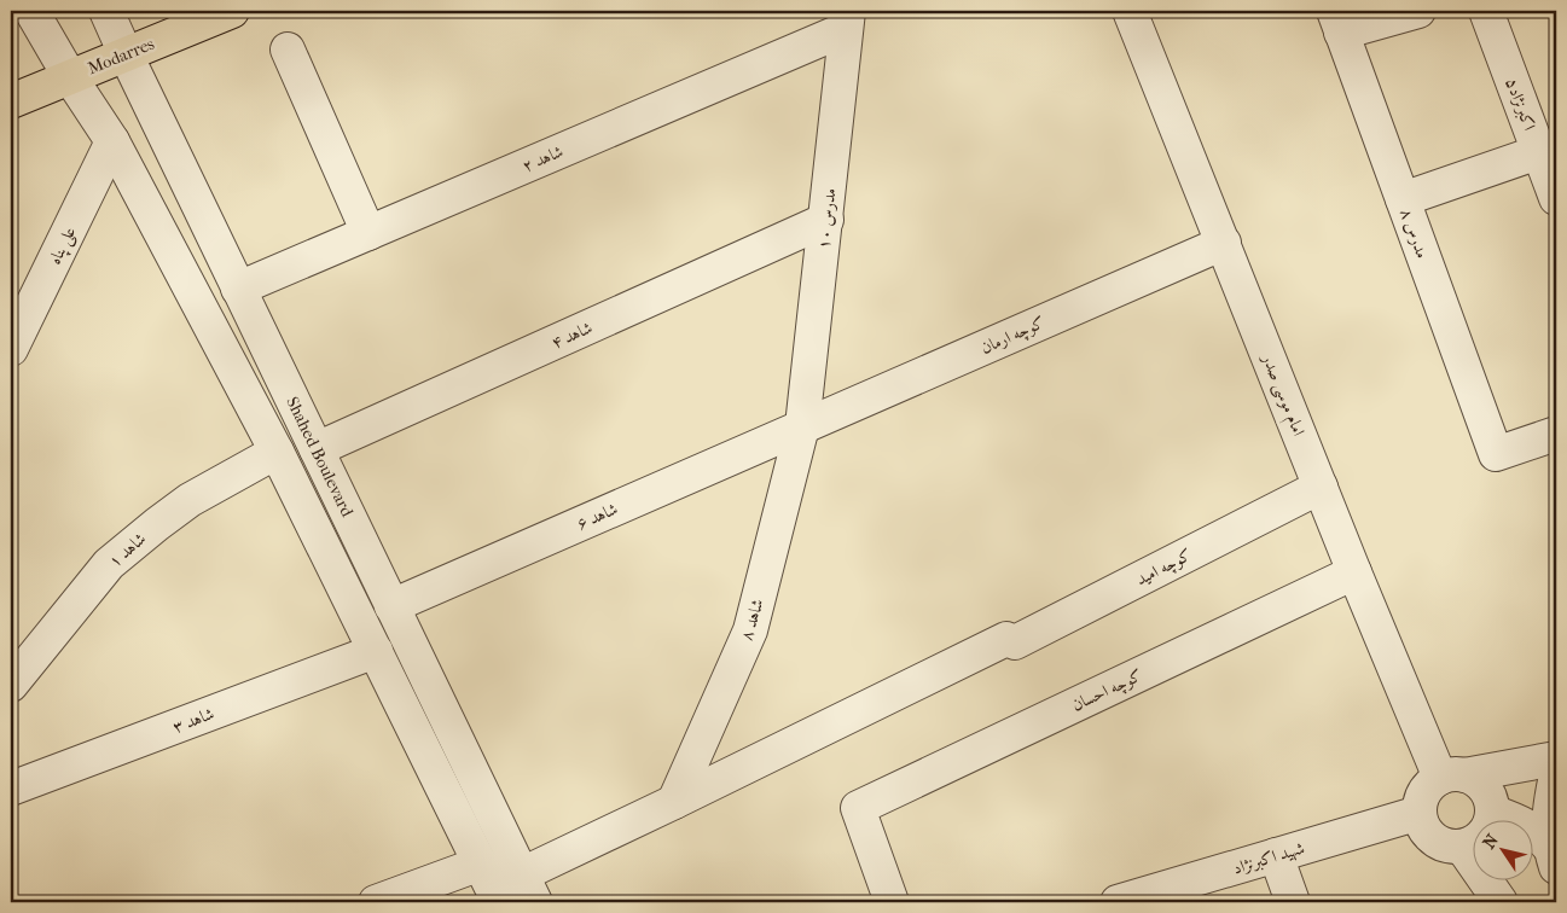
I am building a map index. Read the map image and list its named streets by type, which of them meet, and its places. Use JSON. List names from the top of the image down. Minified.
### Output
{"streets":{"main road":["Modarres"],"street":["اکبرنژاد۵","شاهد ۲","مدرس ۱۰","مدرس ۸","علی پناه","شاهد ۴","کوچه ارمان","امام موسی صدر","Shahed Boulevard","شاهد ۶","شاهد ۱","کوچه امید","شاهد ۸","کوچه احسان","شاهد ۳","شهید اکبرنژاد"]},"crossings":[["Modarres","Shahed Boulevard"],["شاهد ۲","مدرس ۱۰"],["شاهد ۲","Shahed Boulevard"],["مدرس ۱۰","شاهد ۴"],["مدرس ۱۰","کوچه ارمان"],["مدرس ۱۰","شاهد ۶"],["مدرس ۱۰","شاهد ۸"],["شاهد ۴","Shahed Boulevard"],["کوچه ارمان","امام موسی صدر"],["کوچه ارمان","شاهد ۶"],["کوچه ارمان","شاهد ۸"],["امام موسی صدر","کوچه امید"],["امام موسی صدر","کوچه احسان"],["امام موسی صدر","شهید اکبرنژاد"],["Shahed Boulevard","شاهد ۶"],["شاهد ۶","شاهد ۸"],["کوچه امید","شاهد ۸"]],"north":"top left"}
